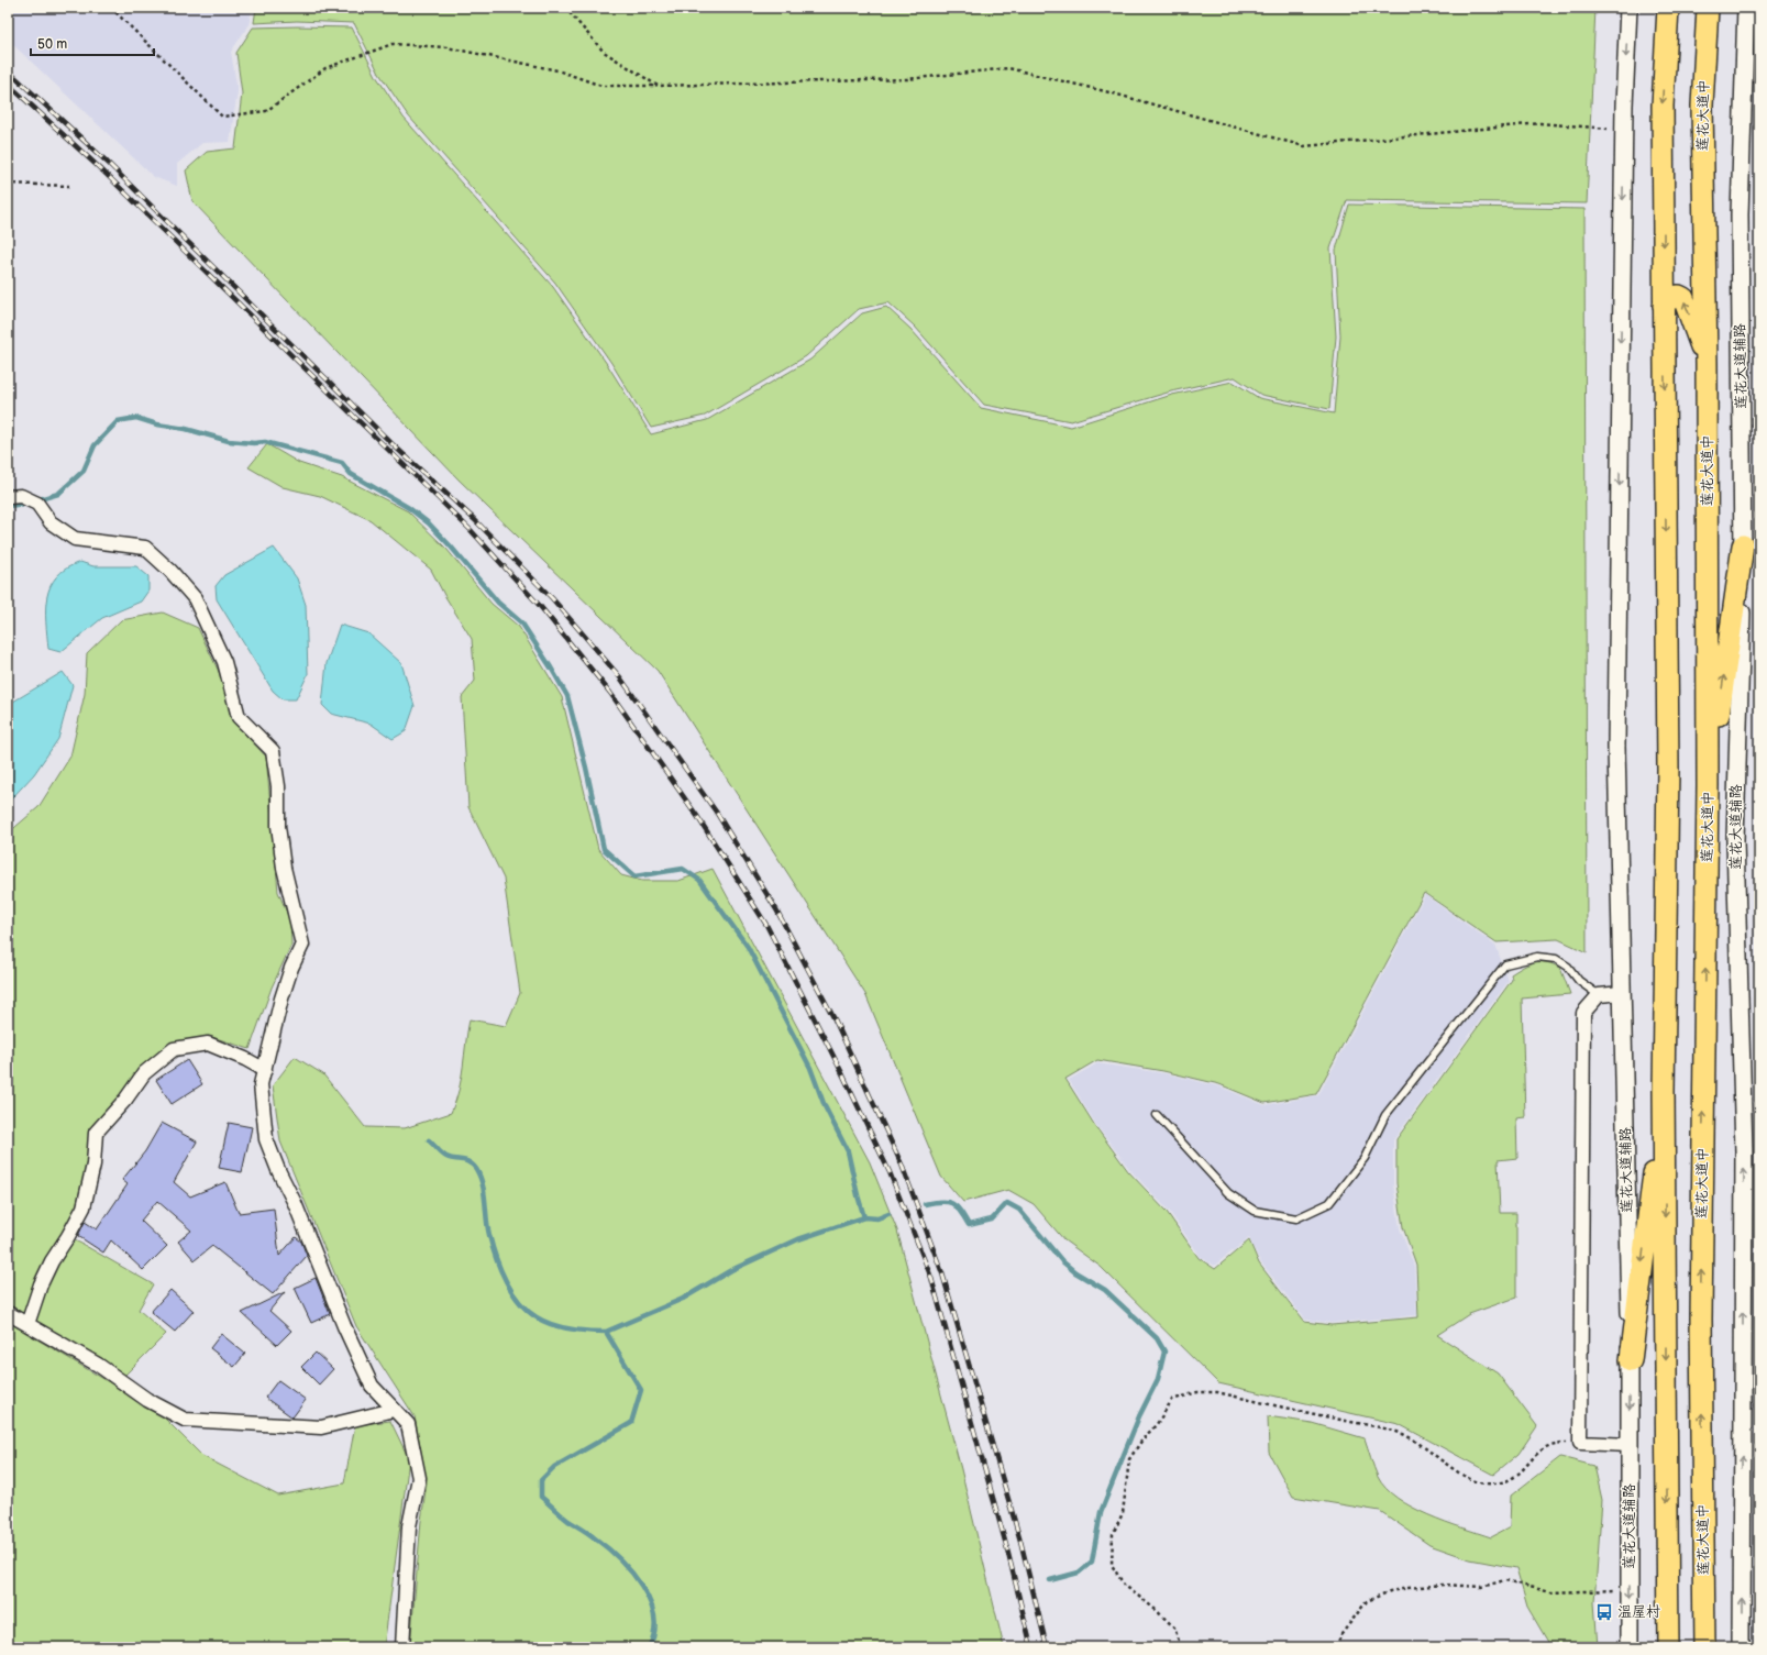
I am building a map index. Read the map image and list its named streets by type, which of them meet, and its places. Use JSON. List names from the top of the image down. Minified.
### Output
{"streets":{"main road":["莲花大道中"],"street":["莲花大道辅路"]},"places":{"bus stop":["温屋村"]},"scale_bar":"50 m"}
